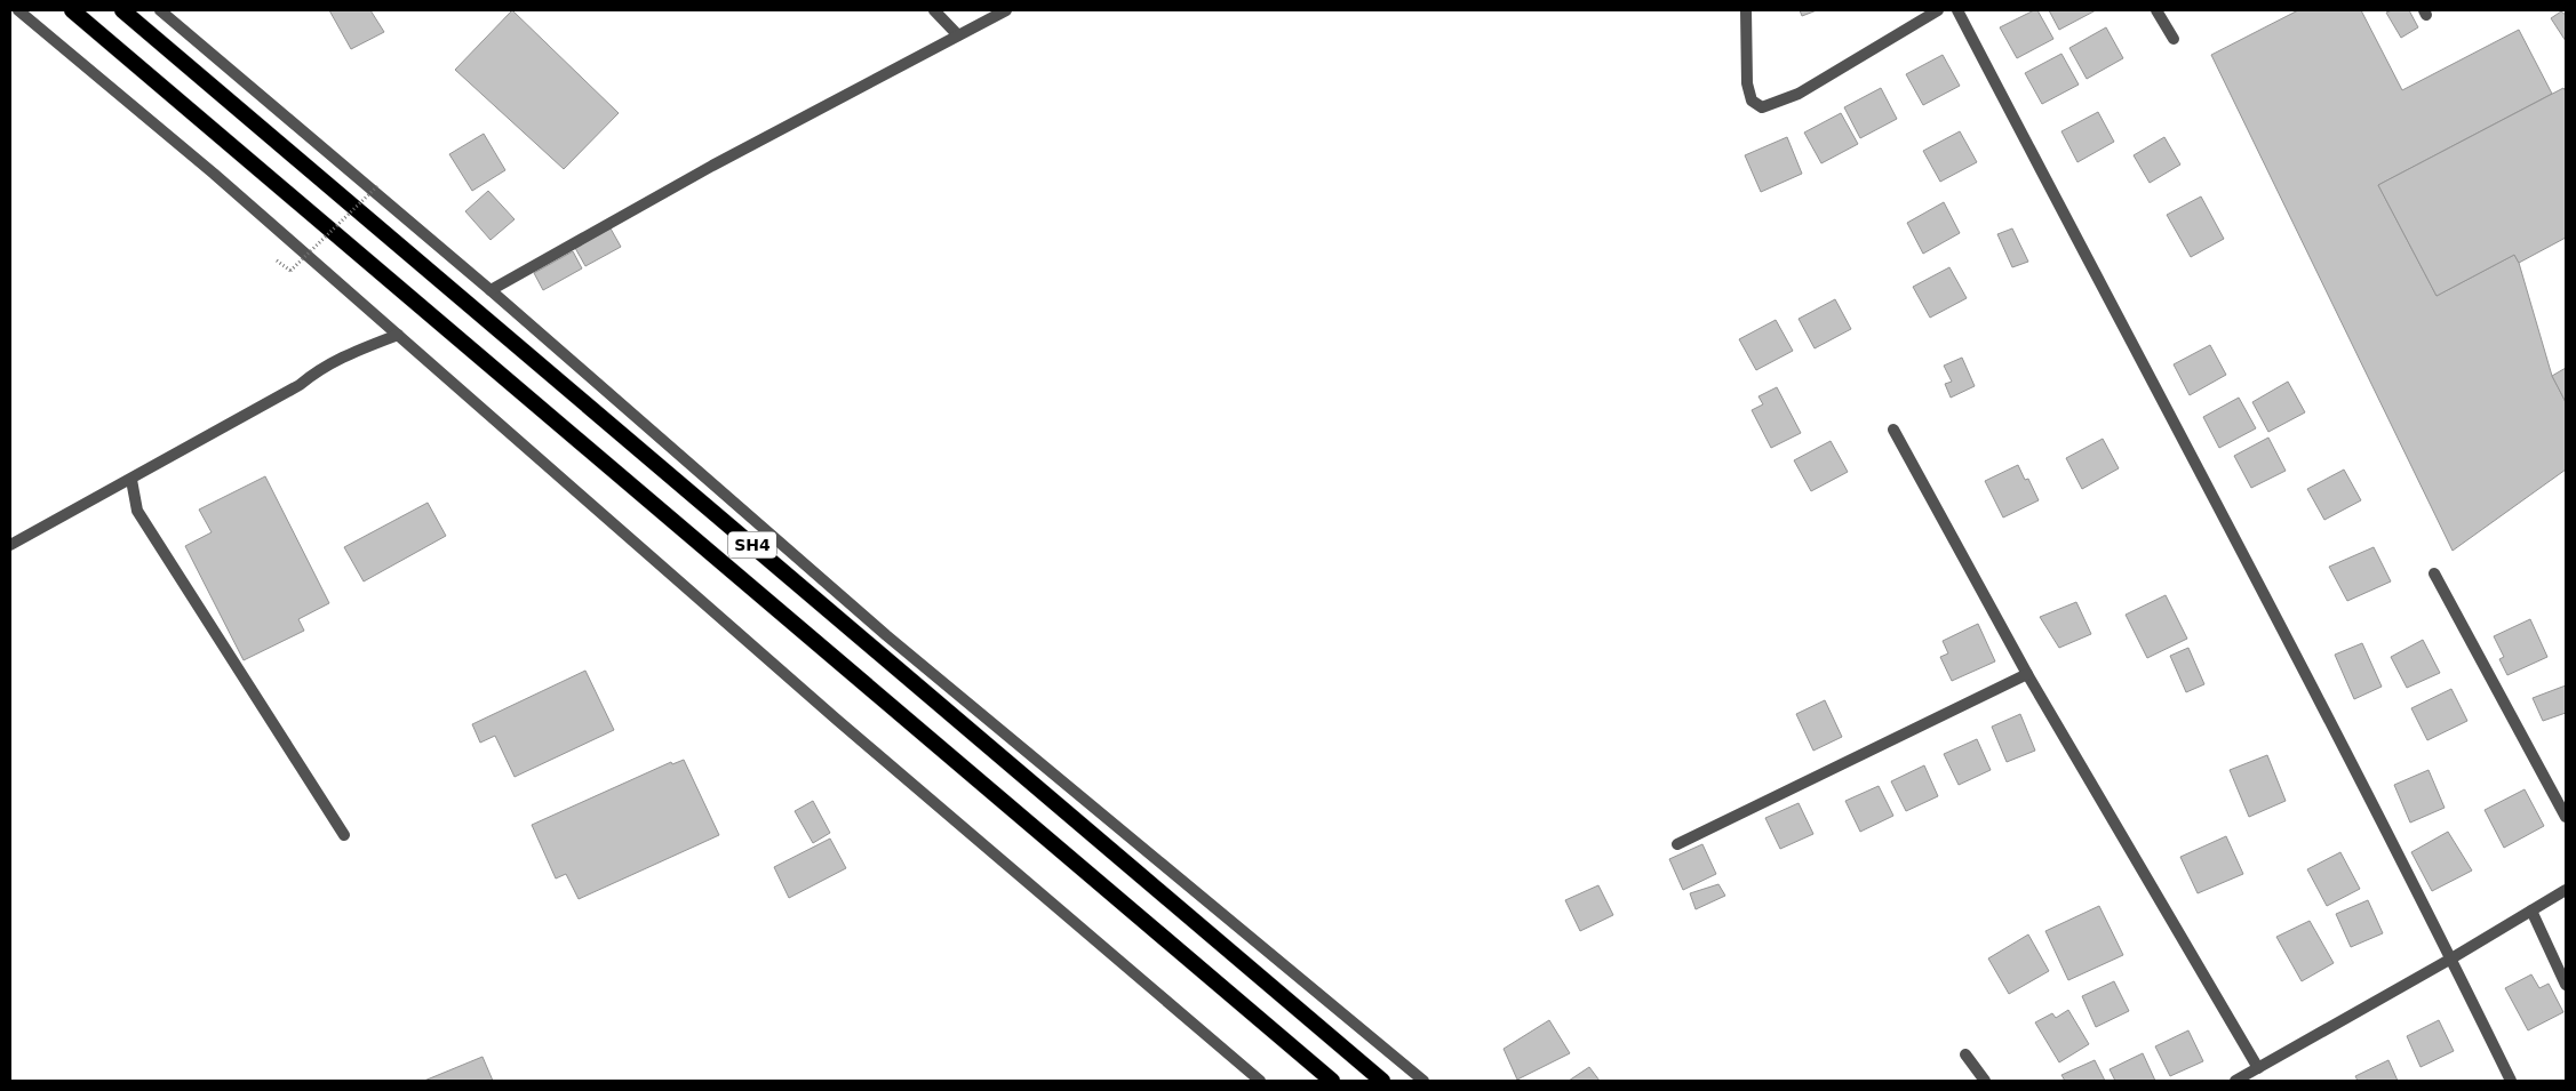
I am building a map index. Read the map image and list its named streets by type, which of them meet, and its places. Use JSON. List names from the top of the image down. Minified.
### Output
{"streets":{"highway":["SH4"]}}
